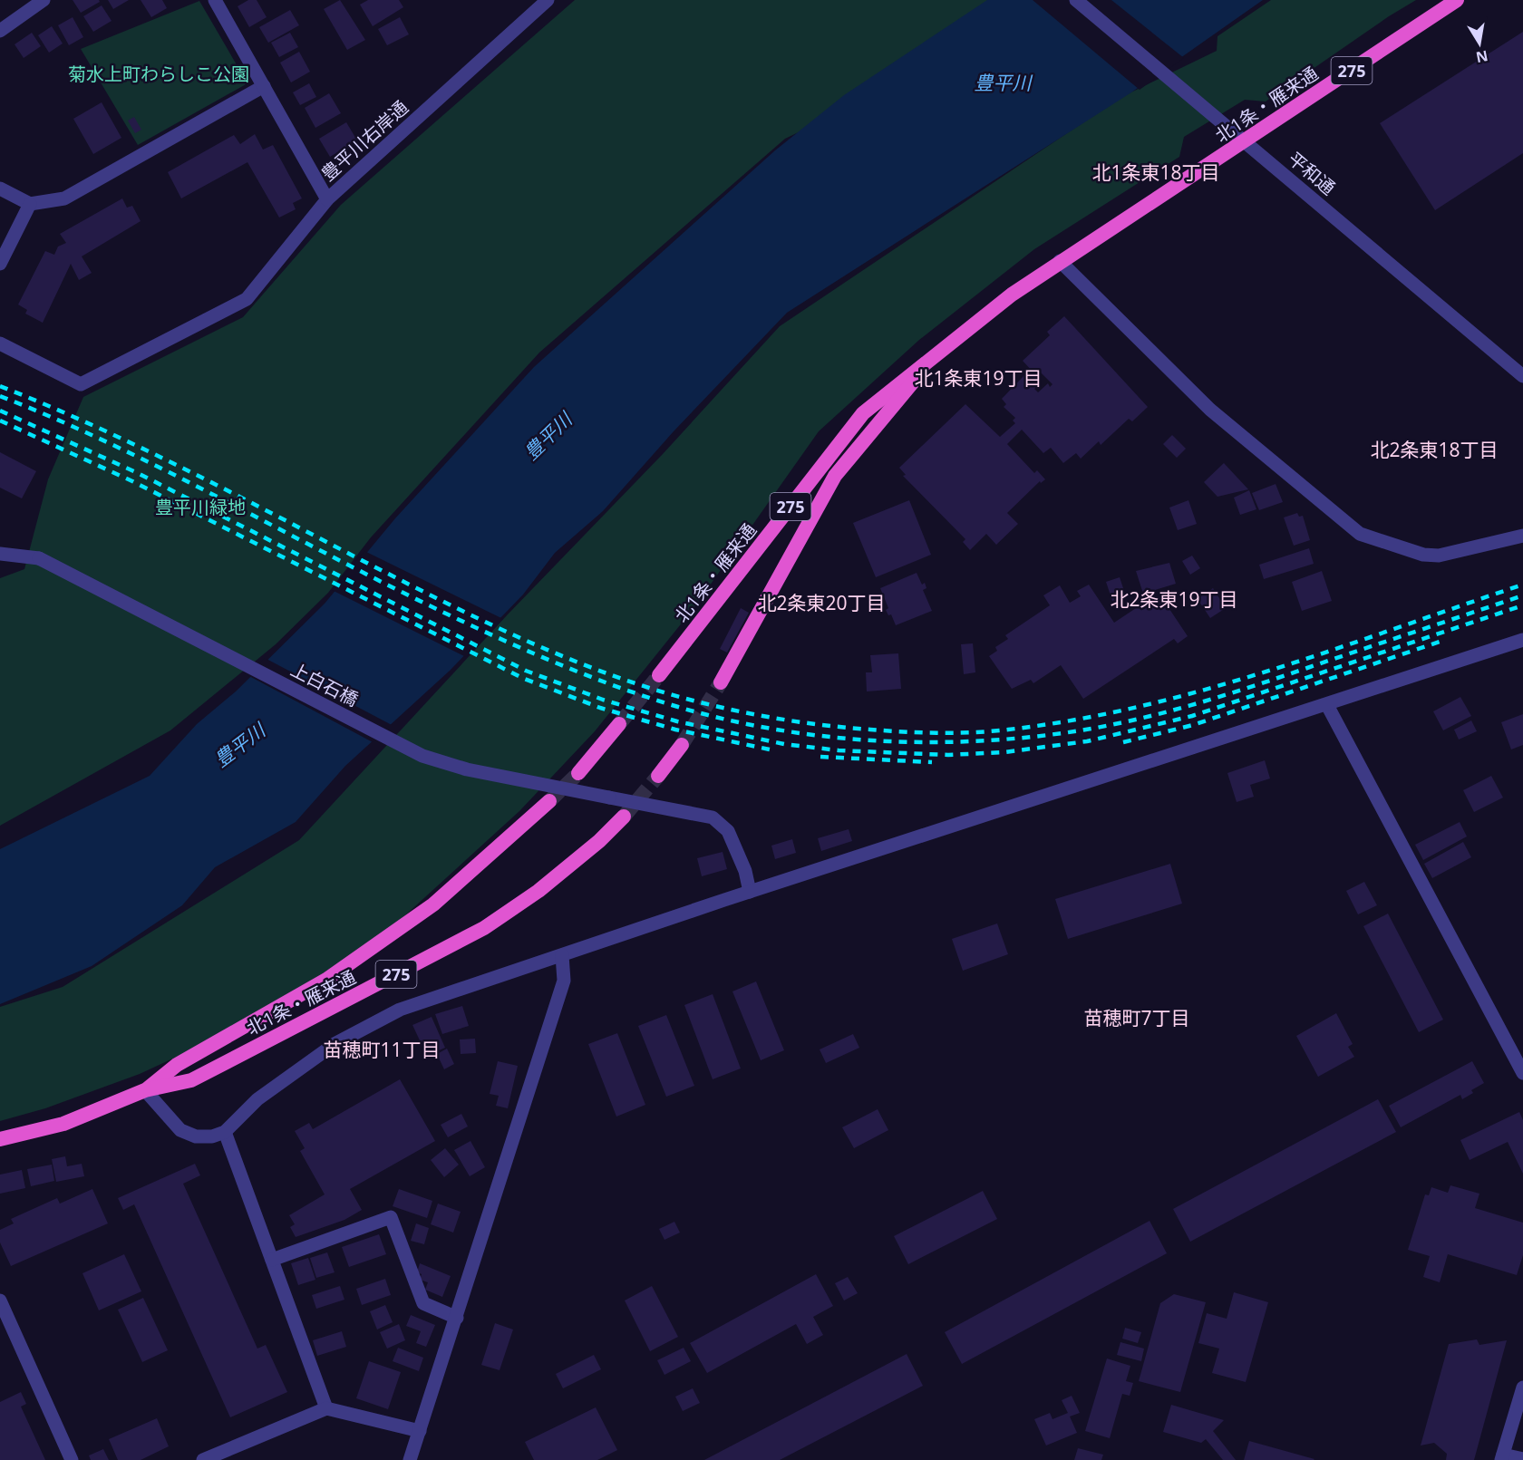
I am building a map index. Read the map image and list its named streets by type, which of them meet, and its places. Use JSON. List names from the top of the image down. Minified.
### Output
{"streets":{"highway":["275","北1条・雁来通"],"street":["豊平川右岸通","平和通","上白石橋"]},"crossings":[["北1条・雁来通","平和通"]],"districts":["北1条東18丁目","北1条東19丁目","北2条東18丁目","北2条東19丁目","北2条東20丁目","苗穂町7丁目","苗穂町11丁目"],"water":["豊平川"],"parks":["菊水上町わらしこ公園","豊平川緑地"],"north":"bottom"}
